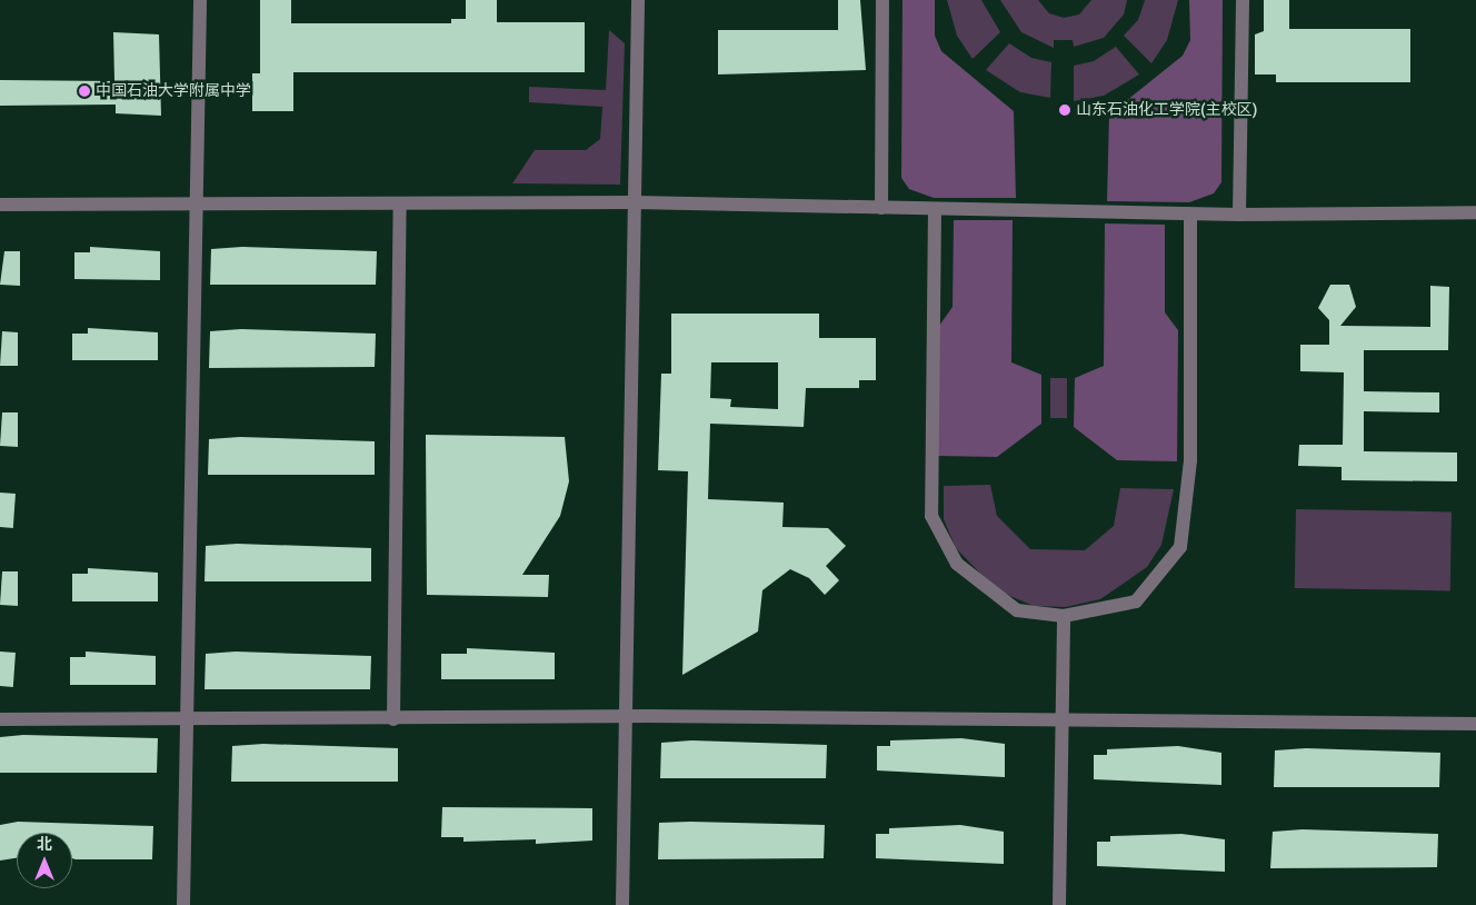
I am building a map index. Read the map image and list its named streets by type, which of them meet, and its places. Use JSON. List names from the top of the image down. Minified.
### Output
{"places":["中国石油大学附属中学","山东石油化工学院(主校区)"],"north":"top"}
